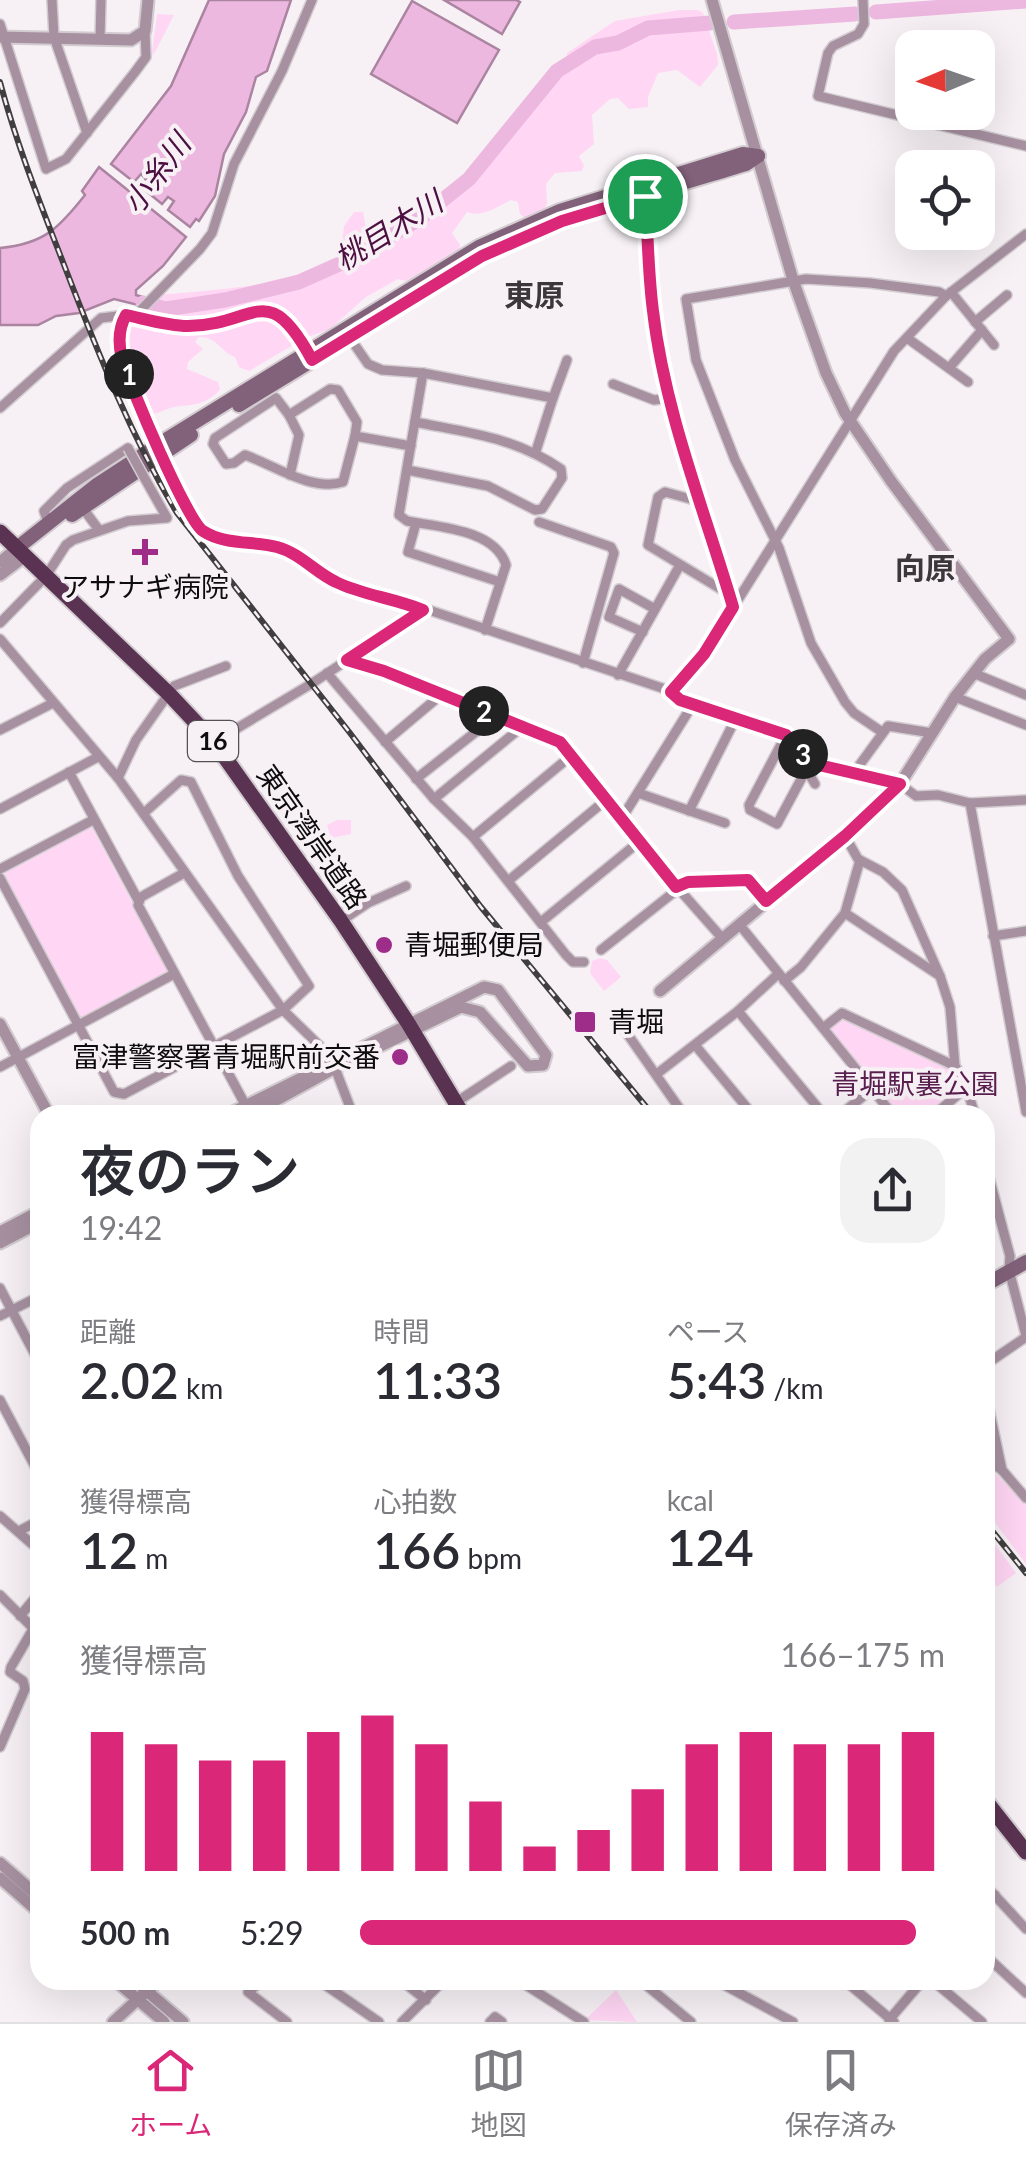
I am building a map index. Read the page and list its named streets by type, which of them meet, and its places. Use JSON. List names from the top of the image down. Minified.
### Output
{"streets":{"highway":["16","東京湾岸道路"]},"districts":["東原","向原"],"water":["小糸川","桃目木川"],"parks":["青堀駅裏公園"],"places":{"health":["アサナギ病院"],"other":["青堀郵便局","富津警察署青堀駅前交番"],"transit":["青堀"]},"north":"left","page":{"pins":["1","2","3"],"heading":["夜のラン","19:42"],"stats":[["距離","2.02 km"],["時間","11:33"],["ペース","5:43 /km"],["獲得標高","12 m"],["心拍数","166 bpm"],["kcal","124"]],"chart":["獲得標高","166–175 m"],"list":[{"name":"500 m","note":"5:29"}],"tabs":["ホーム","地図","保存済み"]}}
